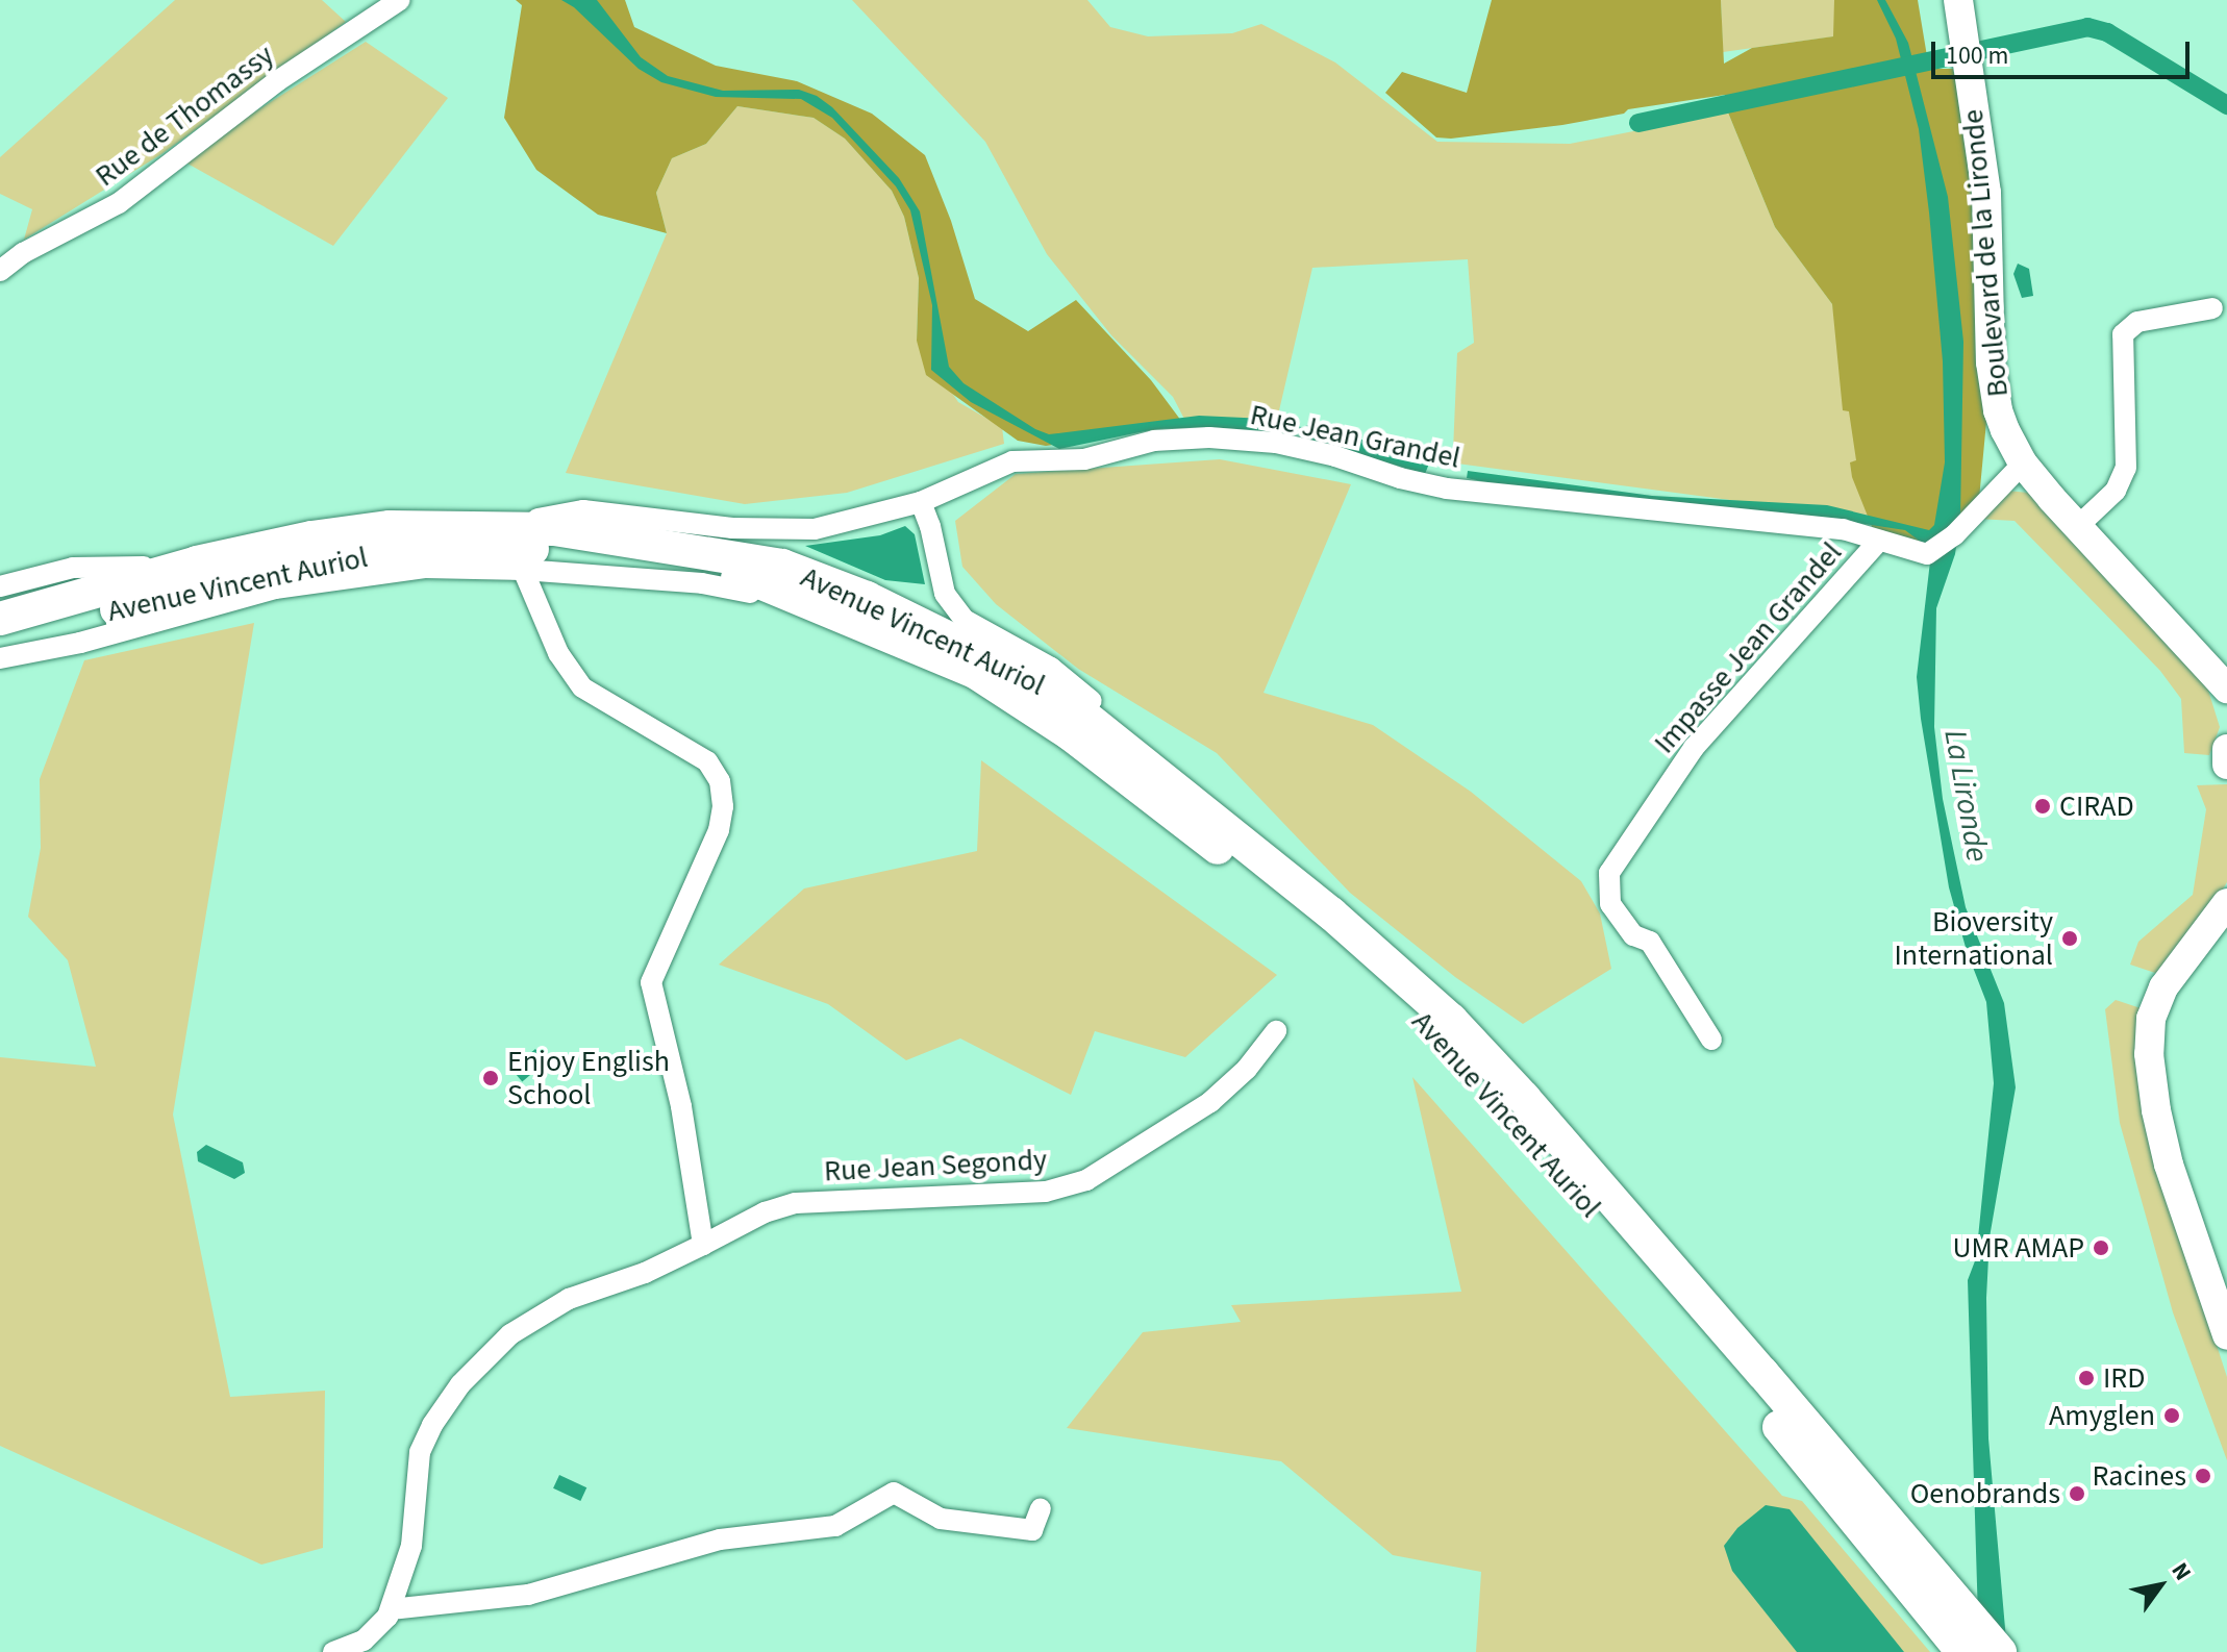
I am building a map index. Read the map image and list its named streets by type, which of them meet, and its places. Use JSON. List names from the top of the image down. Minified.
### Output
{"streets":{"main road":["Avenue Vincent Auriol"],"street":["Rue de Thomassy","Boulevard de la Lironde","Rue Jean Grandel","Impasse Jean Grandel","Rue Jean Segondy"]},"crossings":[["Boulevard de la Lironde","Rue Jean Grandel"],["Rue Jean Grandel","Avenue Vincent Auriol"],["Rue Jean Grandel","Impasse Jean Grandel"]],"water":["La Lironde"],"places":["CIRAD","Bioversity International","Enjoy English School","UMR AMAP","IRD","Amyglen","Racines","Oenobrands"],"scale_bar":"100 m","north":"top right"}
